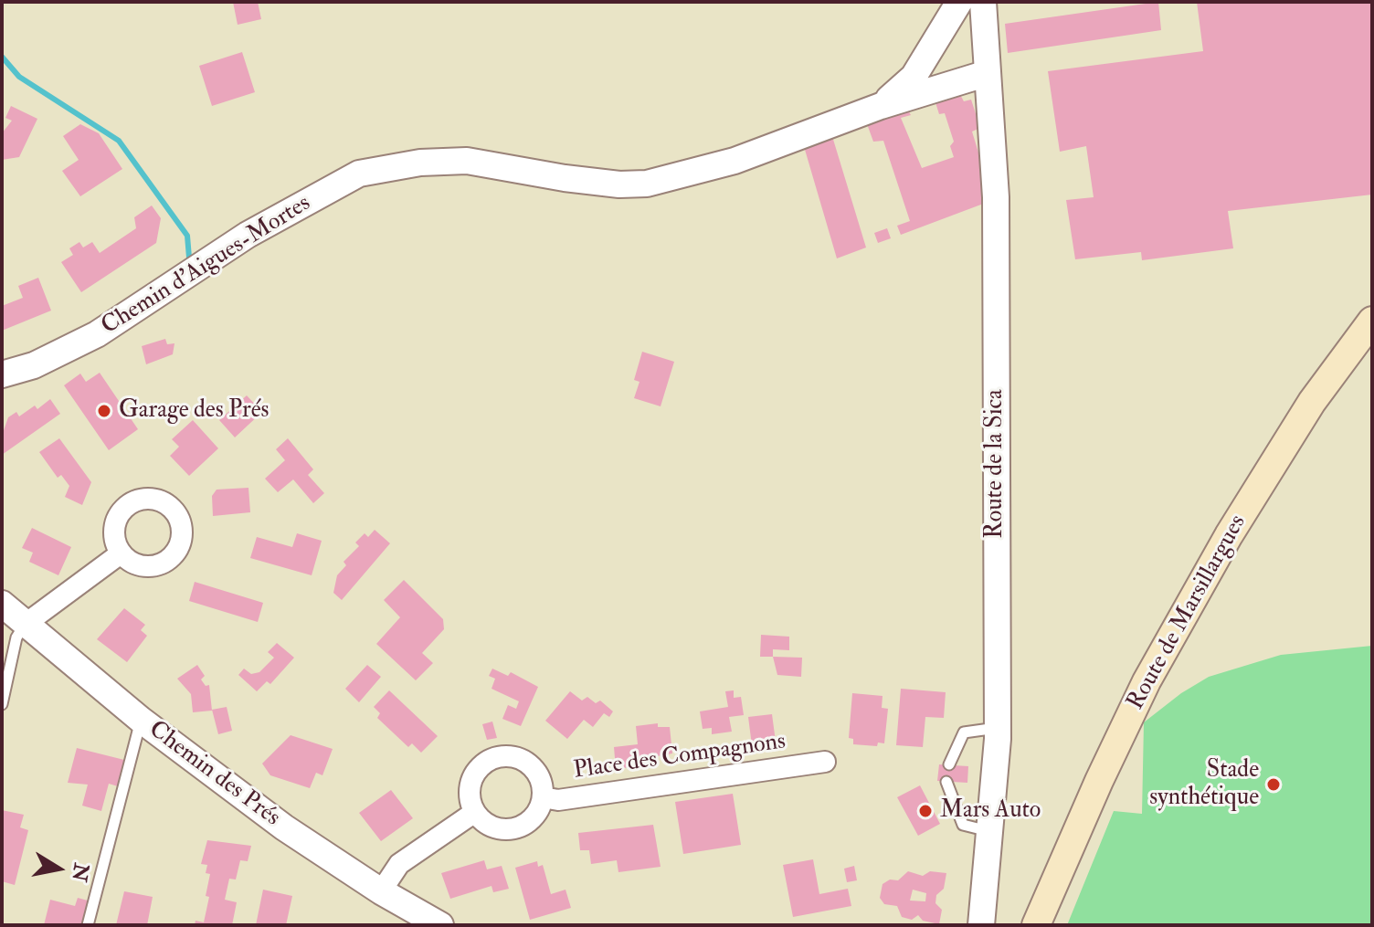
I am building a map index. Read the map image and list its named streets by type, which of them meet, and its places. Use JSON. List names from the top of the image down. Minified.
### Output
{"streets":{"main road":["Route de Marsillargues"],"street":["Chemin d'Aigues-Mortes","Route de la Sica","Place des Compagnons","Chemin des Prés"]},"crossings":[["Chemin d'Aigues-Mortes","Route de la Sica"]],"places":["Garage des Prés","Stade synthétique","Mars Auto"],"north":"right"}
